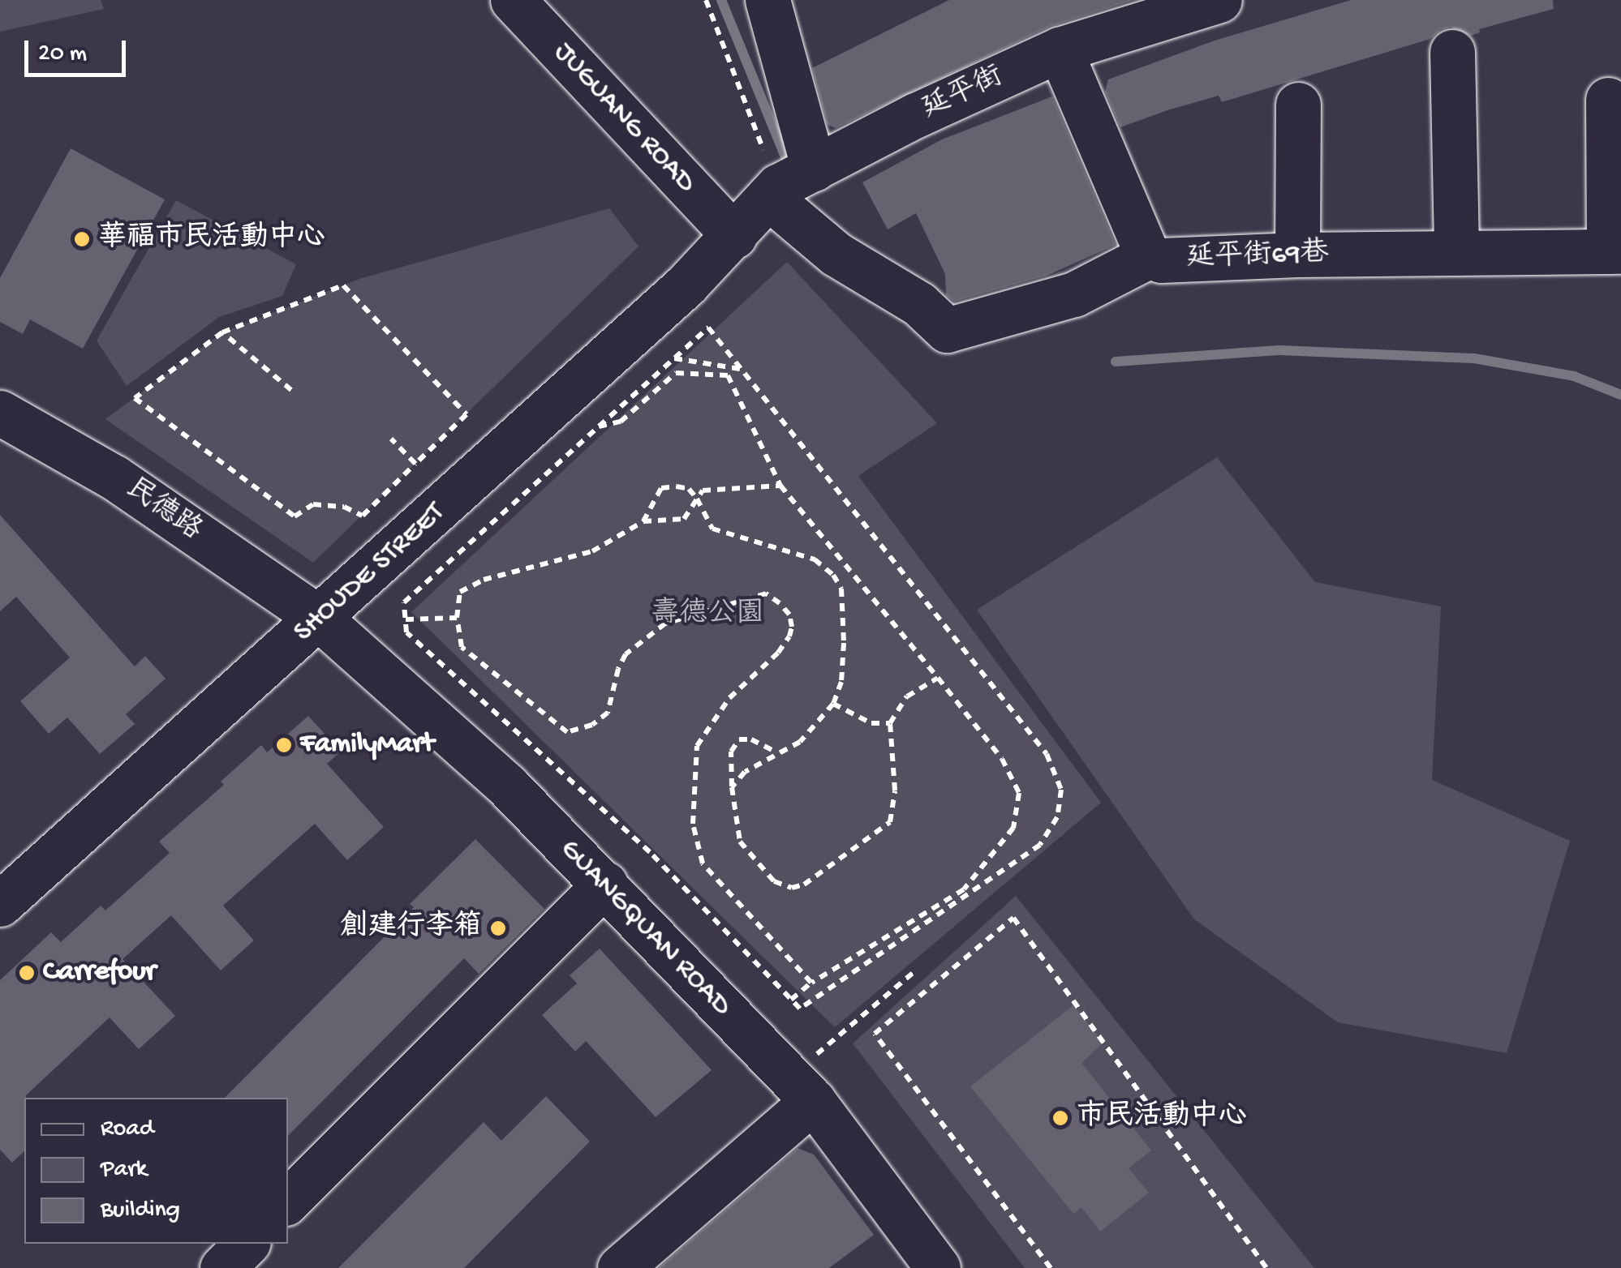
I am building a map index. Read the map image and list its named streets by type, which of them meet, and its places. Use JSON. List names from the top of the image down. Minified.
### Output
{"streets":{"street":["延平街","JUGUANG ROAD","延平街69巷","民德路","SHOUDE STREET","GUANGQUAN ROAD"]},"crossings":[["延平街","JUGUANG ROAD"],["延平街","延平街69巷"],["延平街","SHOUDE STREET"],["JUGUANG ROAD","SHOUDE STREET"],["民德路","SHOUDE STREET"],["民德路","GUANGQUAN ROAD"],["SHOUDE STREET","GUANGQUAN ROAD"]],"parks":["壽德公園"],"places":["華福市民活動中心","FamilyMart","創建行李箱","Carrefour","市民活動中心"],"legend":["Road","Park","Building"],"scale_bar":"20 m"}
